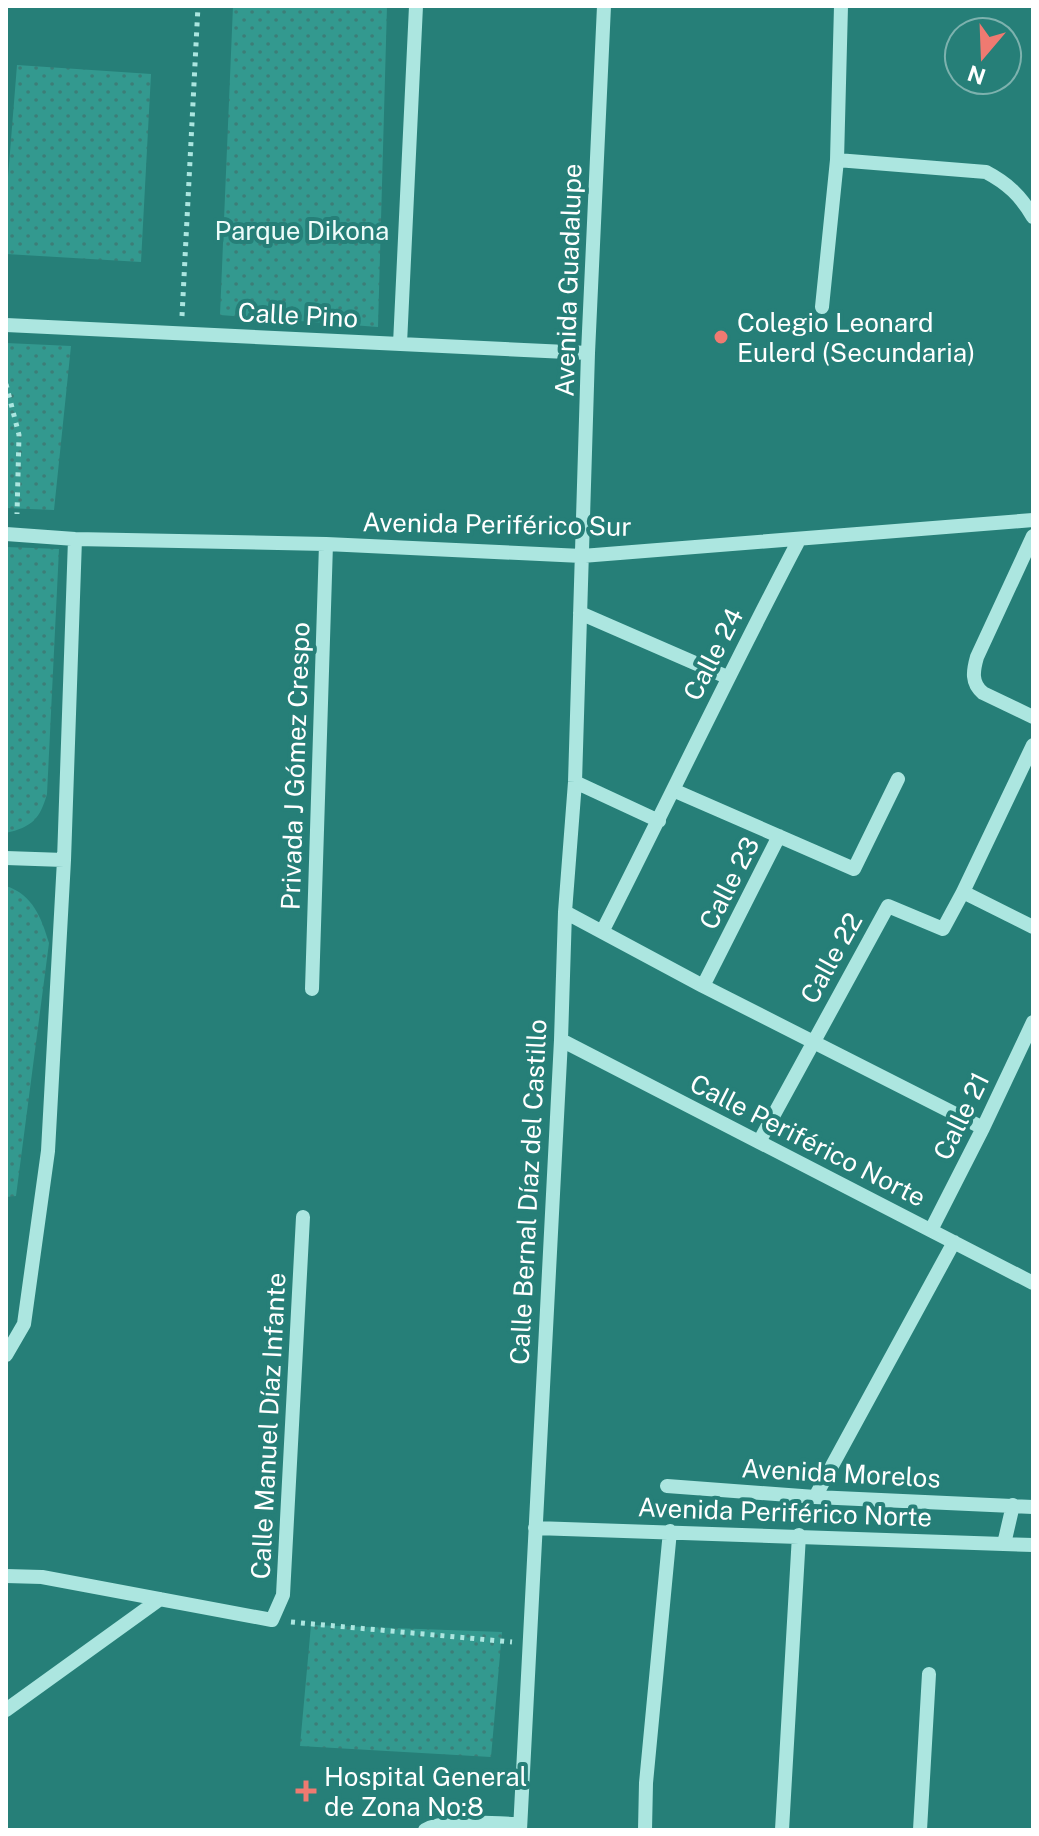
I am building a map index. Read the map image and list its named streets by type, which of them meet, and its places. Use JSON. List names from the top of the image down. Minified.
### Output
{"streets":{"street":["Avenida Guadalupe","Calle Pino","Avenida Periférico Sur","Calle 24","Privada J Gómez Crespo","Calle 23","Calle 22","Calle 21","Calle Periférico Norte","Calle Bernal Díaz del Castillo","Calle Manuel Díaz Infante","Avenida Morelos","Avenida Periférico Norte"]},"crossings":[["Avenida Guadalupe","Calle Pino"],["Avenida Guadalupe","Avenida Periférico Sur"],["Avenida Guadalupe","Calle Bernal Díaz del Castillo"],["Avenida Periférico Sur","Calle 24"],["Avenida Periférico Sur","Privada J Gómez Crespo"],["Avenida Periférico Sur","Calle Bernal Díaz del Castillo"],["Calle 22","Calle Periférico Norte"],["Calle 21","Calle Periférico Norte"],["Calle Periférico Norte","Calle Bernal Díaz del Castillo"],["Calle Bernal Díaz del Castillo","Avenida Periférico Norte"]],"parks":["Parque Dikona"],"places":{"other":["Colegio Leonard Eulerd (Secundaria)"],"health":["Hospital General de Zona No:8"]},"north":"bottom"}
